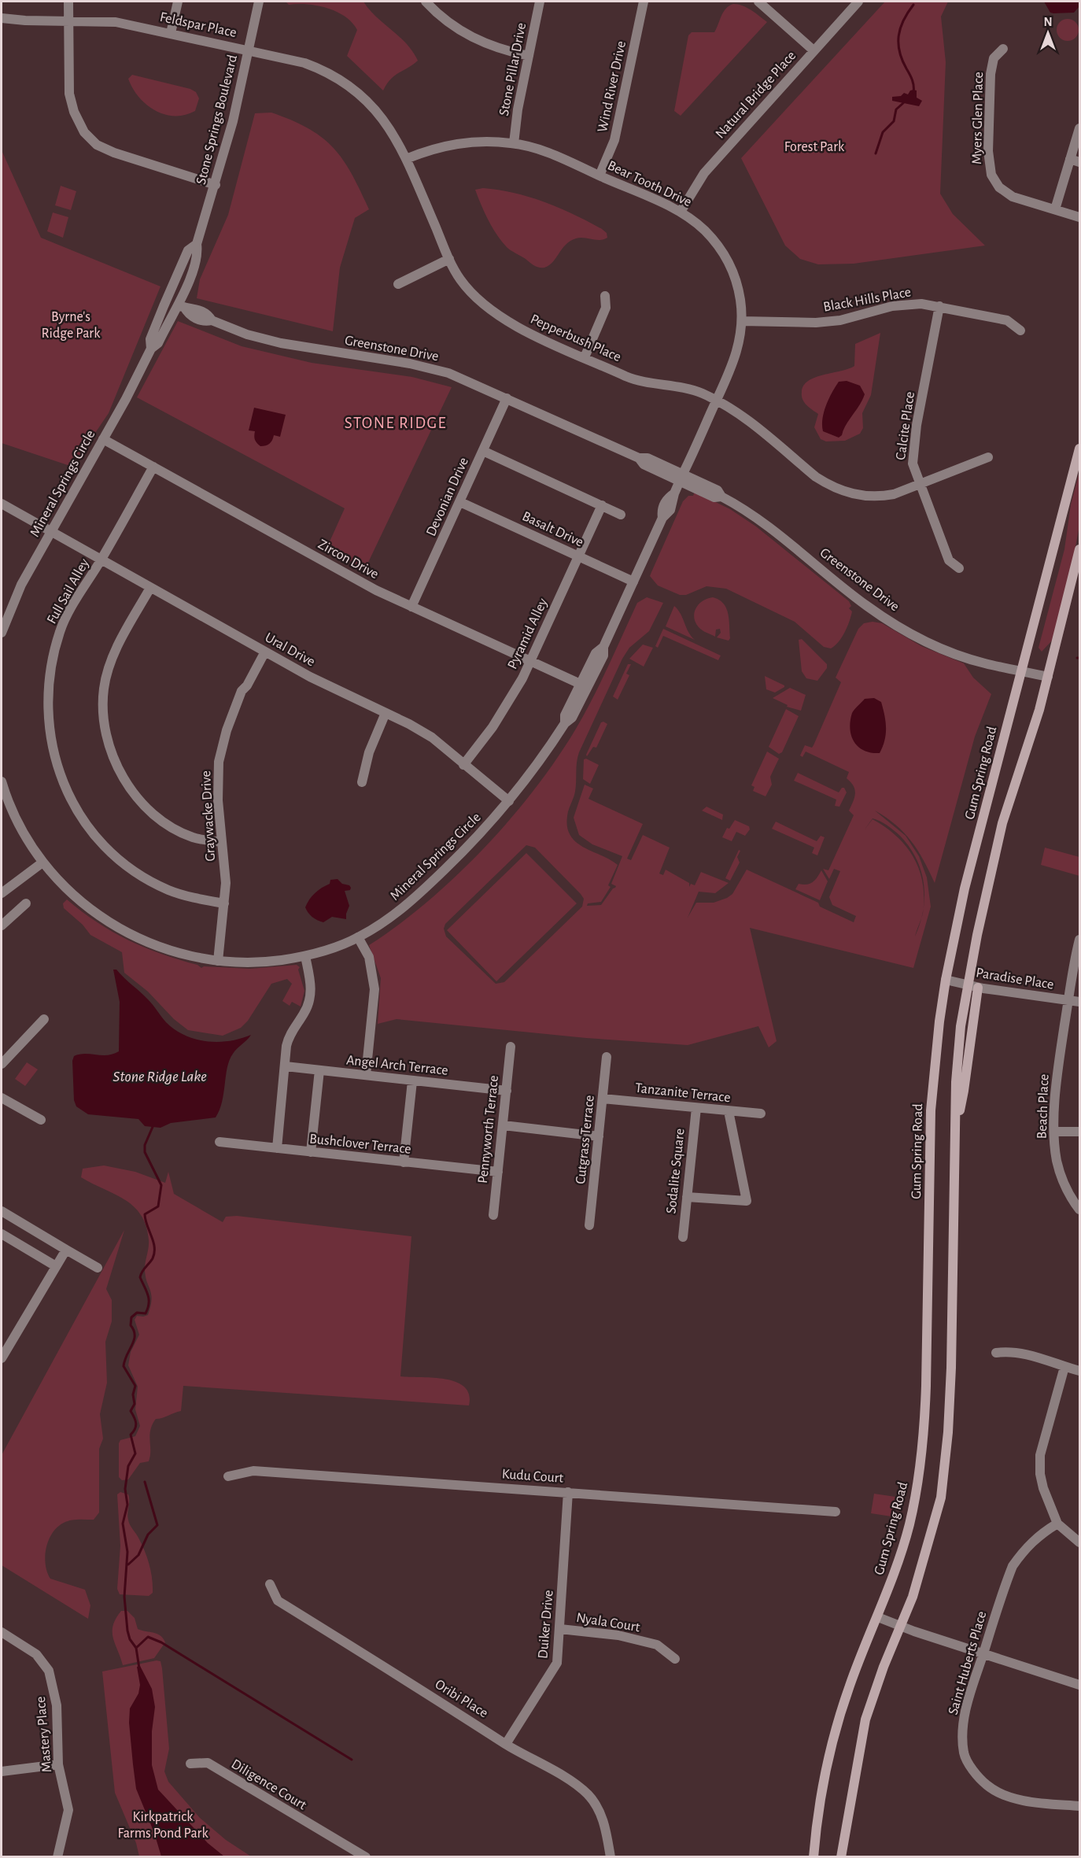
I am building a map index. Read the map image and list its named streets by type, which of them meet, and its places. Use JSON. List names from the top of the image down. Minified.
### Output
{"streets":{"main road":["Gum Spring Road"],"street":["Feldspar Place","Stone Pillar Drive","Wind River Drive","Natural Bridge Place","Myers Glen Place","Stone Springs Boulevard","Bear Tooth Drive","Black Hills Place","Pepperbush Place","Greenstone Drive","Calcite Place","Mineral Springs Circle","Devonian Drive","Basalt Drive","Zircon Drive","Full Sail Alley","Pyramid Alley","Ural Drive","Graywacke Drive","Paradise Place","Angel Arch Terrace","Tanzanite Terrace","Beach Place","Pennyworth Terrace","Cutgrass Terrace","Bushclover Terrace","Sodalite Square","Kudu Court","Nyala Court","Duiker Drive","Saint Huberts Place","Oribi Place","Mastery Place","Diligence Court"]},"crossings":[["Feldspar Place","Stone Springs Boulevard"],["Feldspar Place","Pepperbush Place"],["Stone Pillar Drive","Bear Tooth Drive"],["Wind River Drive","Bear Tooth Drive"],["Natural Bridge Place","Bear Tooth Drive"],["Stone Springs Boulevard","Pepperbush Place"],["Stone Springs Boulevard","Greenstone Drive"],["Stone Springs Boulevard","Mineral Springs Circle"],["Bear Tooth Drive","Black Hills Place"],["Bear Tooth Drive","Pepperbush Place"],["Bear Tooth Drive","Greenstone Drive"],["Bear Tooth Drive","Mineral Springs Circle"],["Black Hills Place","Calcite Place"],["Pepperbush Place","Calcite Place"],["Greenstone Drive","Mineral Springs Circle"],["Greenstone Drive","Devonian Drive"],["Greenstone Drive","Gum Spring Road"],["Mineral Springs Circle","Basalt Drive"],["Mineral Springs Circle","Zircon Drive"],["Mineral Springs Circle","Ural Drive"],["Mineral Springs Circle","Graywacke Drive"],["Devonian Drive","Basalt Drive"],["Devonian Drive","Zircon Drive"],["Basalt Drive","Pyramid Alley"],["Zircon Drive","Full Sail Alley"],["Zircon Drive","Pyramid Alley"],["Full Sail Alley","Ural Drive"],["Full Sail Alley","Graywacke Drive"],["Pyramid Alley","Ural Drive"],["Ural Drive","Graywacke Drive"],["Gum Spring Road","Paradise Place"],["Paradise Place","Beach Place"],["Angel Arch Terrace","Pennyworth Terrace"],["Tanzanite Terrace","Cutgrass Terrace"],["Tanzanite Terrace","Sodalite Square"],["Pennyworth Terrace","Bushclover Terrace"],["Kudu Court","Duiker Drive"],["Nyala Court","Duiker Drive"],["Duiker Drive","Oribi Place"]],"districts":["STONE RIDGE"],"water":["Stone Ridge Lake"],"parks":["Forest Park","Byrne's Ridge Park","Kirkpatrick Farms Pond Park"],"north":"top"}
